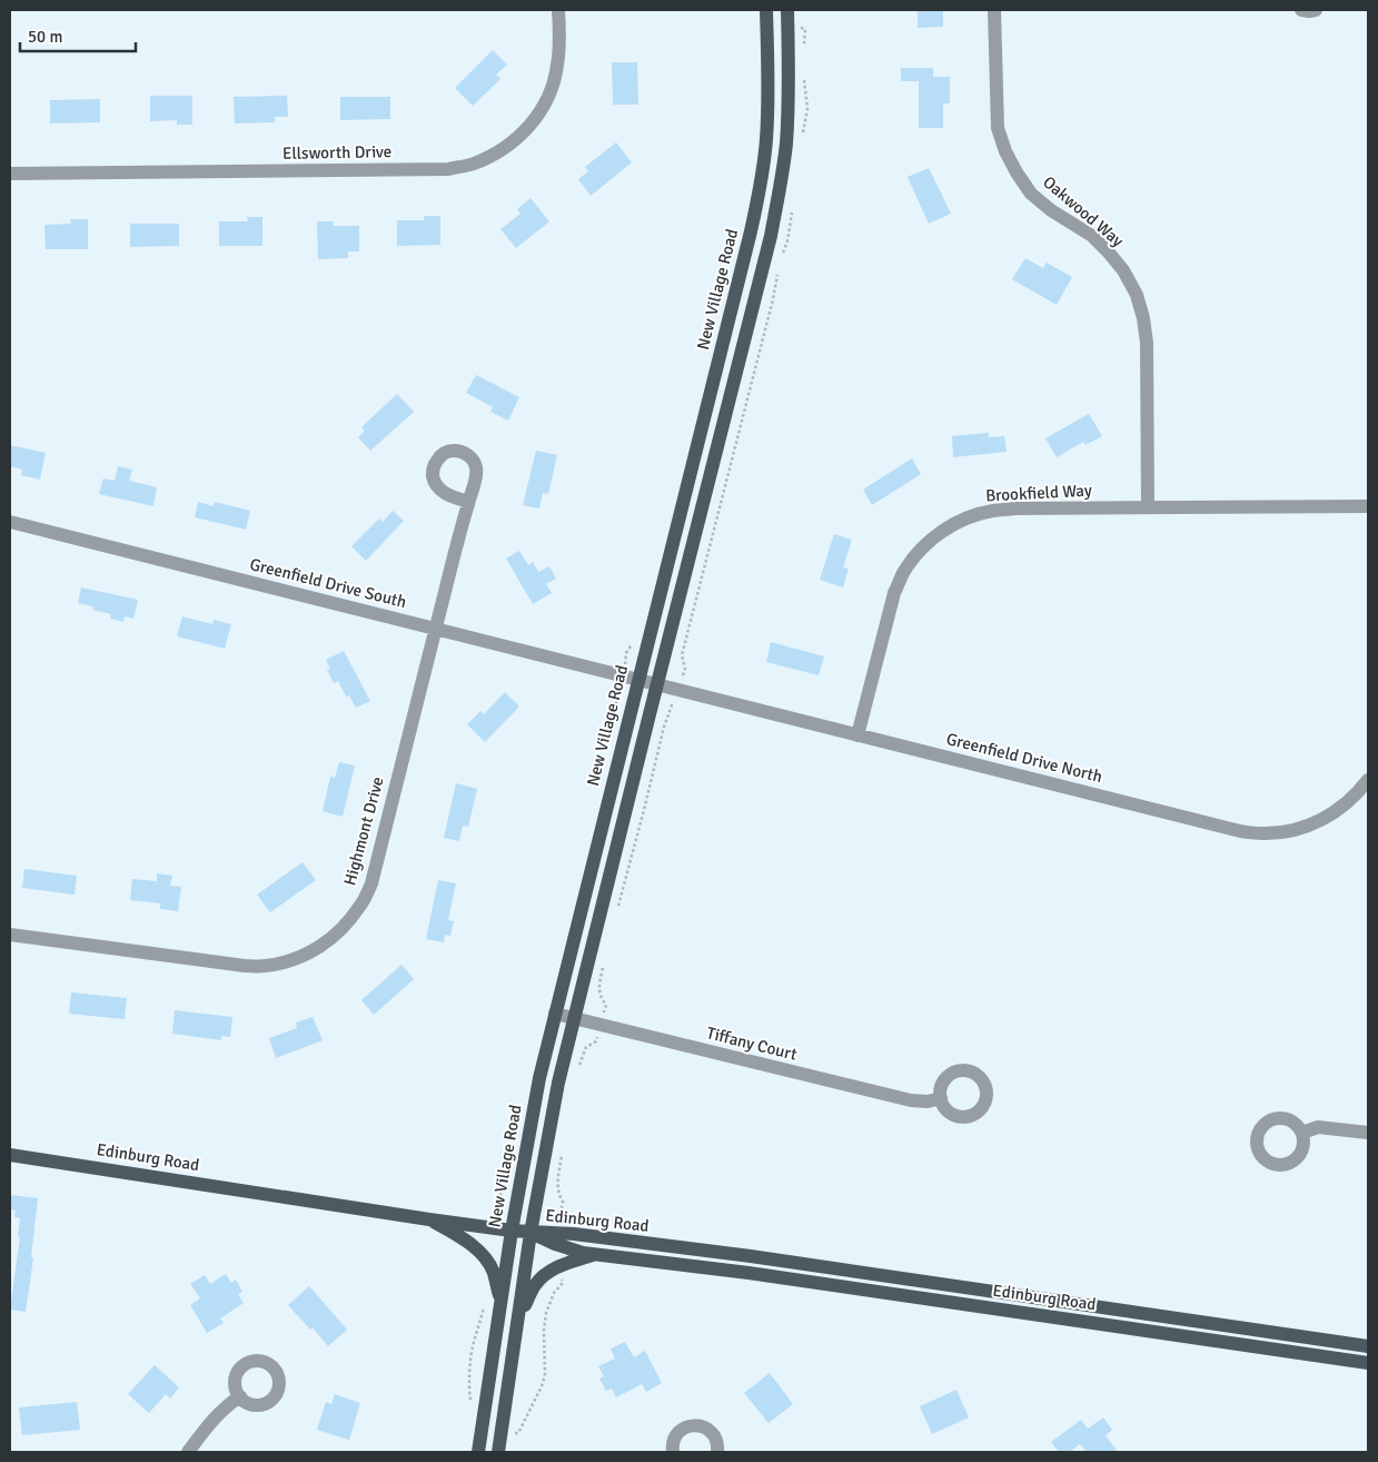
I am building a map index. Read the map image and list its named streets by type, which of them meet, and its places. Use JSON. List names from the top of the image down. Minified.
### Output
{"streets":{"main road":["New Village Road","Edinburg Road"],"street":["Ellsworth Drive","Oakwood Way","Brookfield Way","Greenfield Drive South","Greenfield Drive North","Highmont Drive","Tiffany Court"]},"crossings":[["Oakwood Way","Brookfield Way"],["New Village Road","Greenfield Drive South"],["New Village Road","Tiffany Court"],["New Village Road","Edinburg Road"],["Brookfield Way","Greenfield Drive North"],["Greenfield Drive South","Greenfield Drive North"],["Greenfield Drive South","Highmont Drive"]],"scale_bar":"50 m"}
